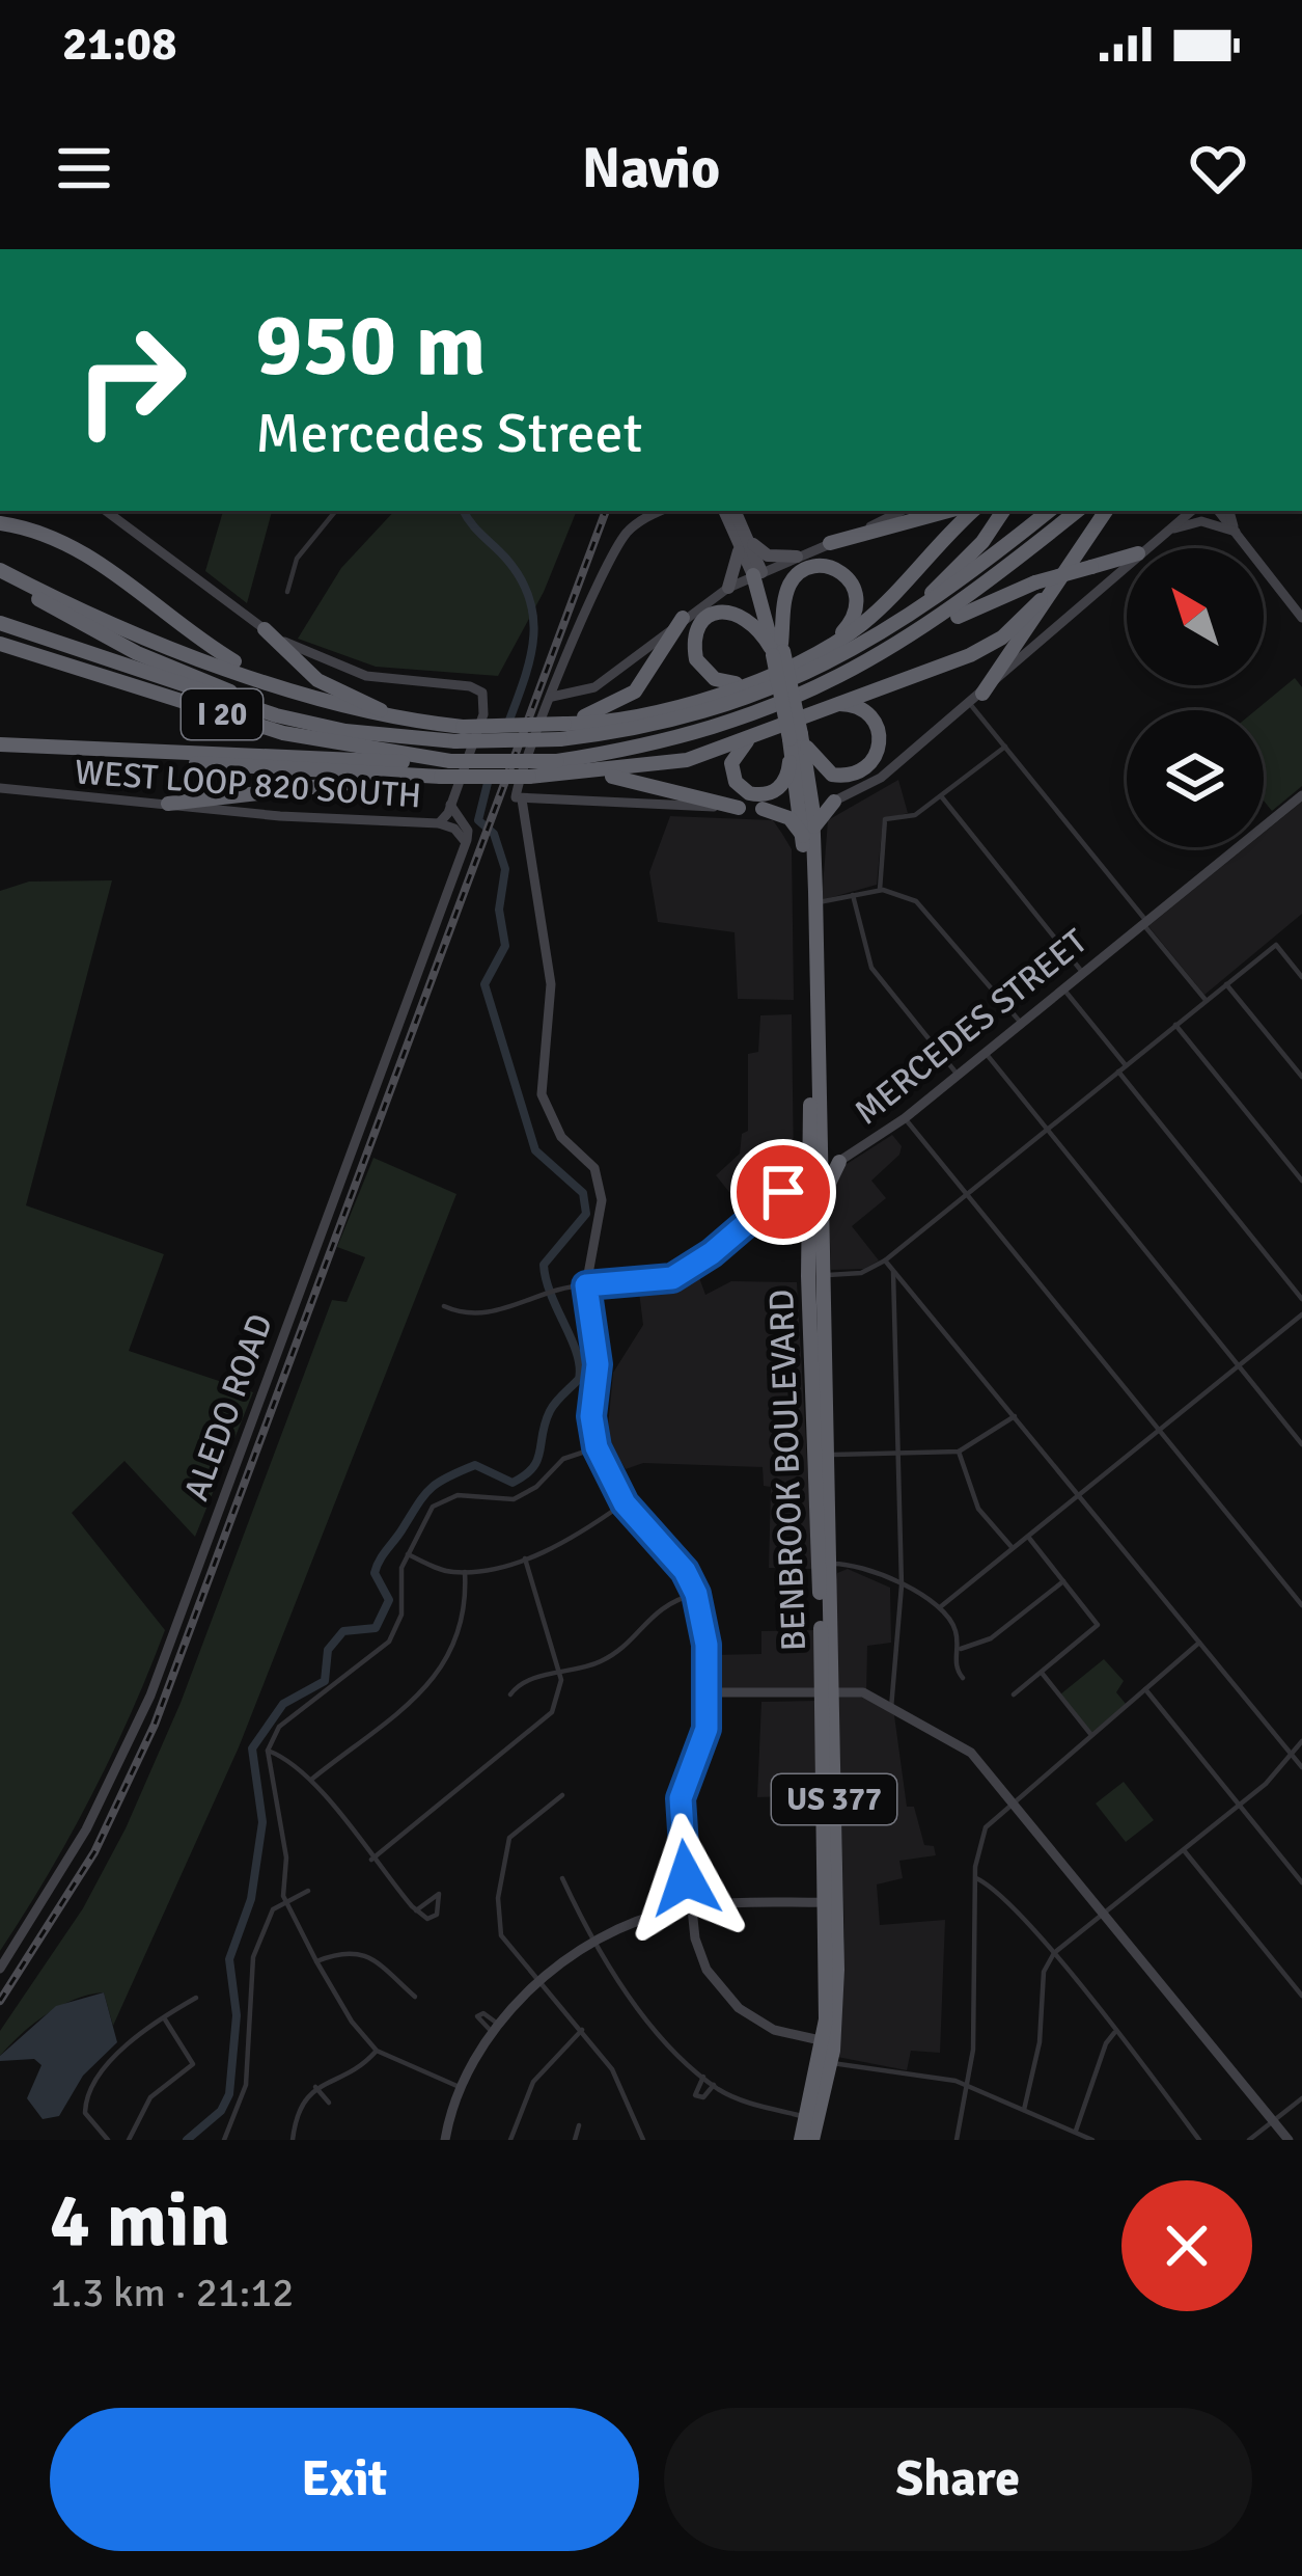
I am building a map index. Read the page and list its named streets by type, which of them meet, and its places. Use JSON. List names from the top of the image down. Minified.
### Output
{"streets":{"highway":["I 20","BENBROOK BOULEVARD","US 377"],"street":["WEST LOOP 820 SOUTH","MERCEDES STREET","ALEDO ROAD"]},"crossings":[["MERCEDES STREET","BENBROOK BOULEVARD"]],"north":"top left","page":{"status":"21:08","header":"Navio","turn":["950 m","Mercedes Street"],"heading":["4 min","1.3 km · 21:12"],"buttons":["Exit","Share"]}}
